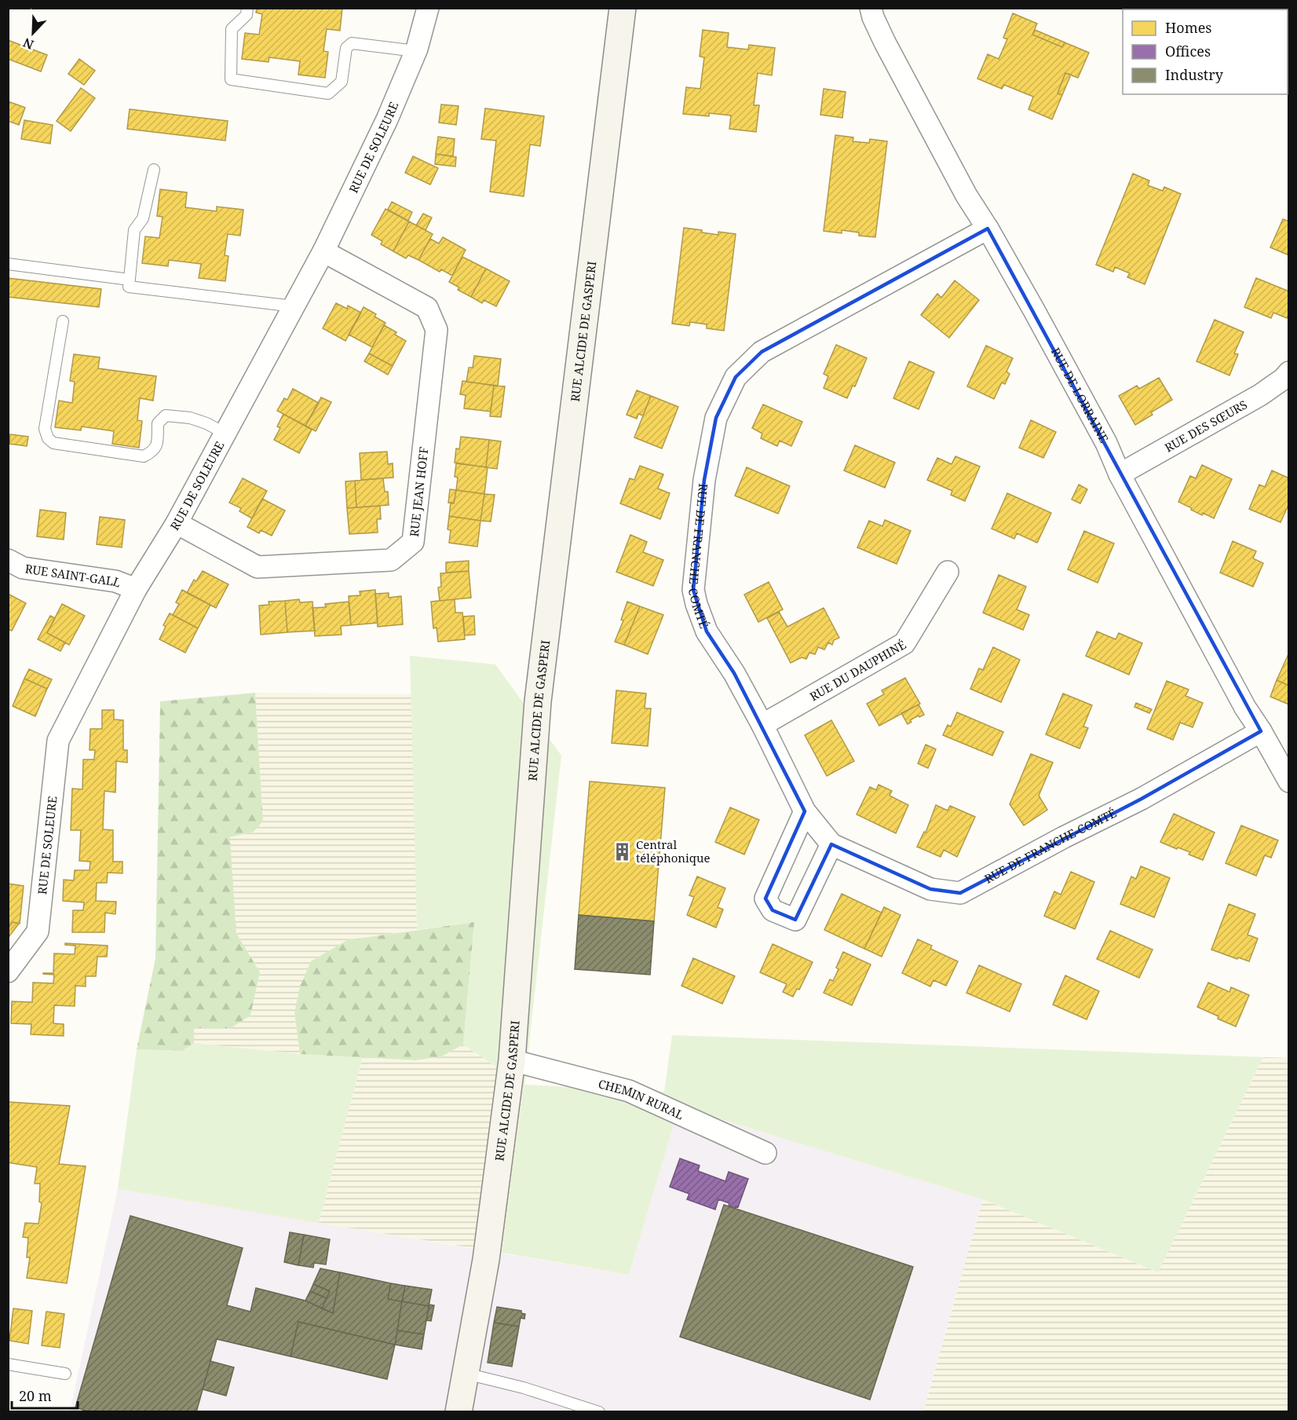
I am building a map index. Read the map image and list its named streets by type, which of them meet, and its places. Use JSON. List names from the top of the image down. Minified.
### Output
{"streets":{"main road":["RUE ALCIDE DE GASPERI"],"street":["RUE DE SOLEURE","RUE DE LORRAINE","RUE DES SŒURS","RUE JEAN HOFF","RUE DE FRANCHE-COMTÉ","RUE SAINT-GALL","RUE DU DAUPHINÉ","CHEMIN RURAL"]},"crossings":[["RUE DE SOLEURE","RUE JEAN HOFF"],["RUE DE SOLEURE","RUE SAINT-GALL"],["RUE ALCIDE DE GASPERI","CHEMIN RURAL"],["RUE DE LORRAINE","RUE DES SŒURS"],["RUE DE LORRAINE","RUE DE FRANCHE-COMTÉ"],["RUE DE FRANCHE-COMTÉ","RUE DU DAUPHINÉ"]],"places":{"building":["Central téléphonique"]},"legend":["Homes","Offices","Industry"],"scale_bar":"20 m","north":"bottom left"}
